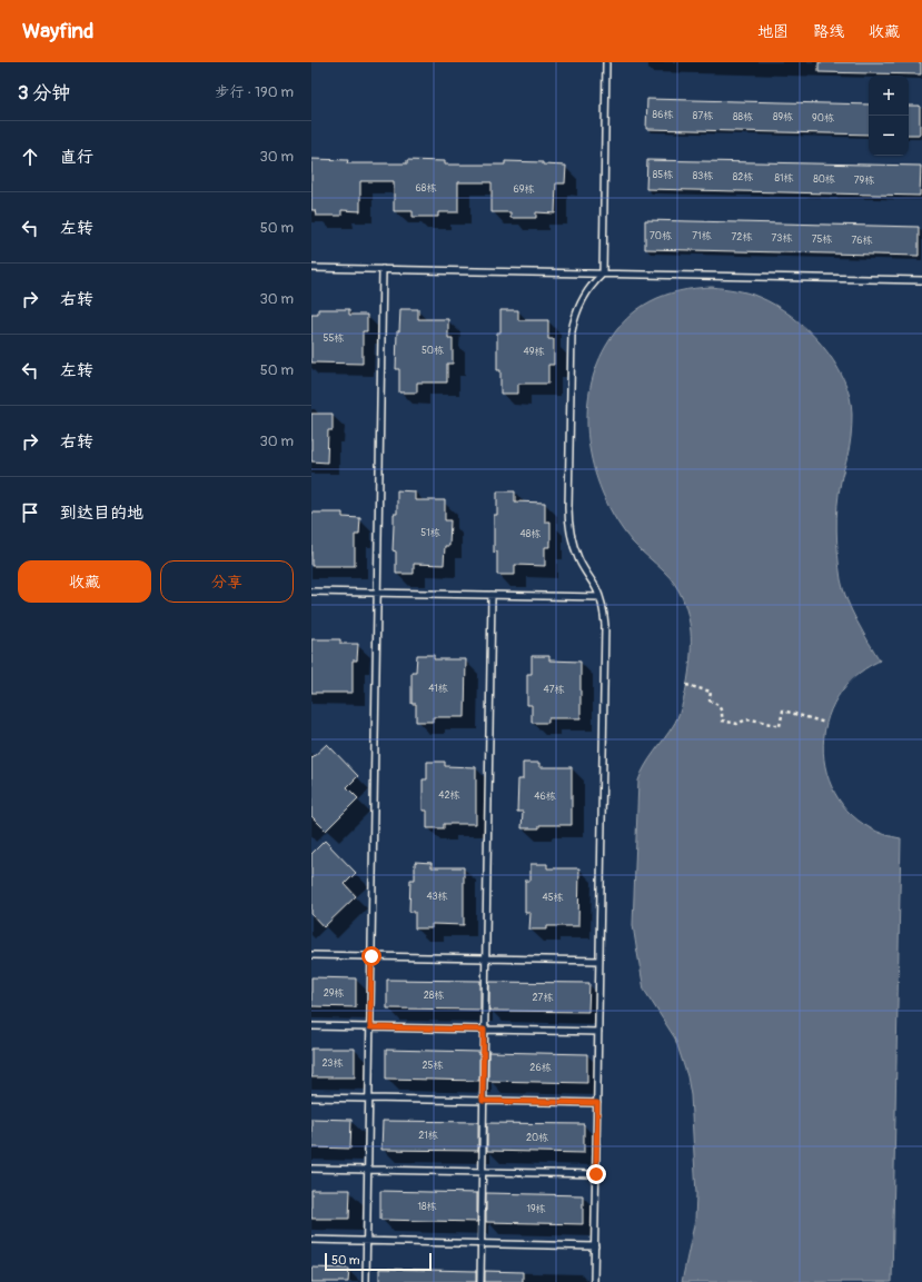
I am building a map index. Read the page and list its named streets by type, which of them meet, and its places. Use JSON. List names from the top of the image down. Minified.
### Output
{"house_numbers":["86栋","87栋","88栋","89栋","90栋","85栋","83栋","82栋","81栋","80栋","79栋","68栋","69栋","70栋","71栋","72栋","73栋","75栋","76栋","55栋","50栋","49栋","51栋","48栋","41栋","47栋","42栋","46栋","43栋","45栋","29栋","28栋","27栋","23栋","25栋","26栋","21栋","20栋","18栋","19栋"],"scale_bar":"50 m","page":{"header":"Wayfind","nav":["地图","路线","收藏"],"heading":["3 分钟","步行 · 190 m"],"map_buttons":["+","−"],"list":[["直行","30 m"],["左转","50 m"],["右转","30 m"],["左转","50 m"],["右转","30 m"],"到达目的地"],"buttons":["收藏","分享"],"scale":"50 m"}}
